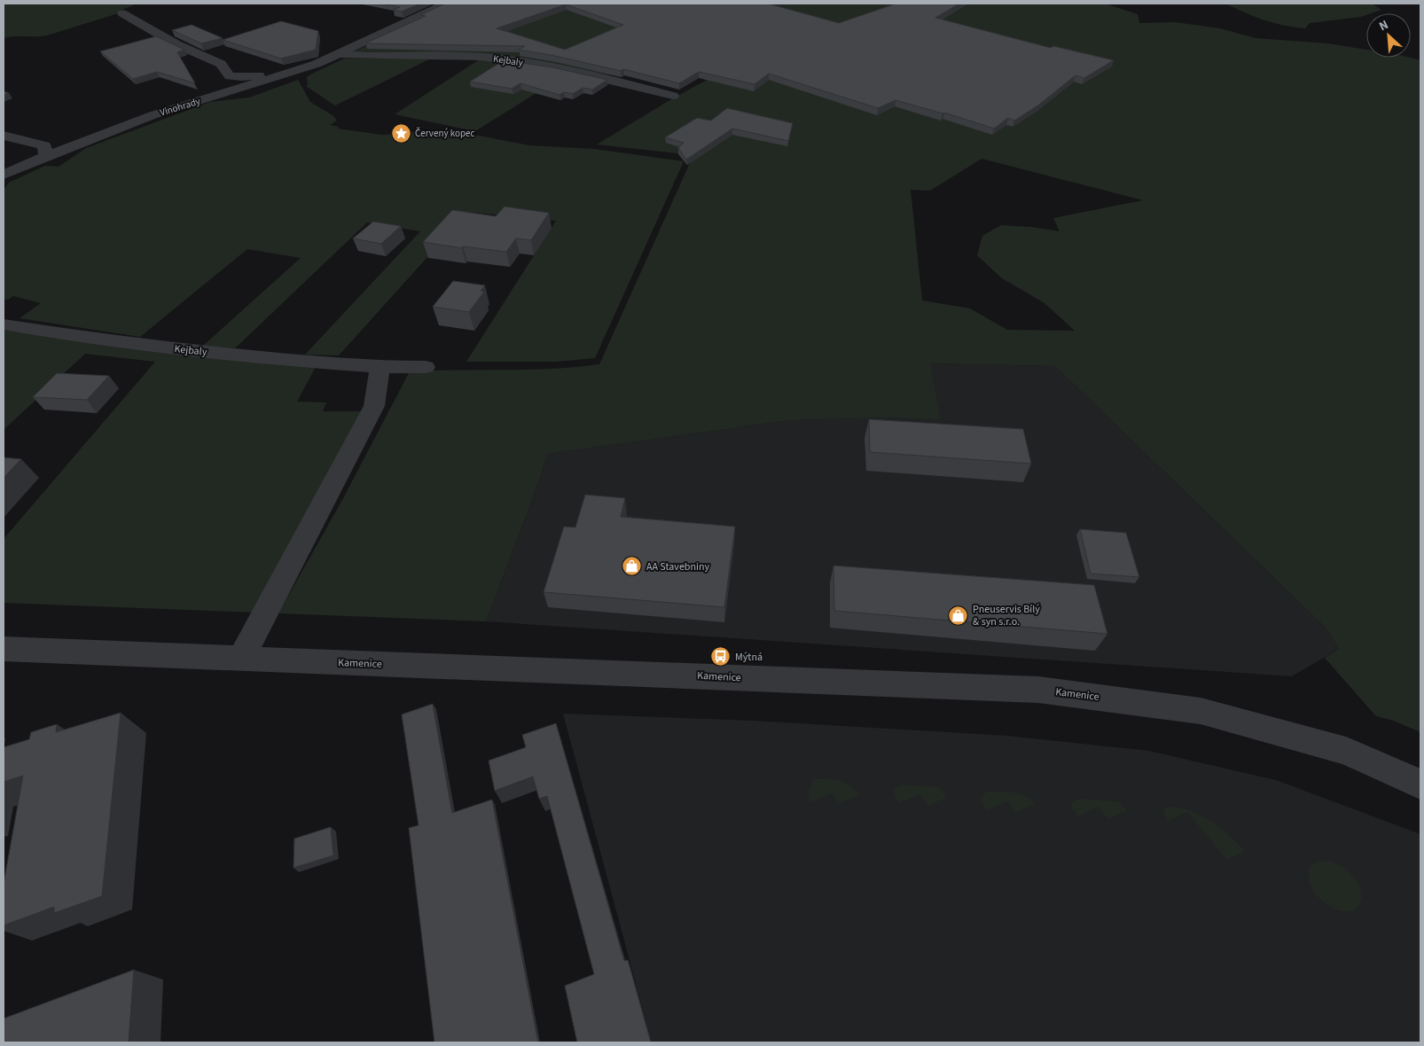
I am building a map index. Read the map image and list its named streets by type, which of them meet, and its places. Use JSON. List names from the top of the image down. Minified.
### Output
{"streets":{"street":["Kejbaly","Vinohrady","Kamenice"]},"crossings":[["Kejbaly","Vinohrady"]],"places":{"place":["Červený kopec"],"shop":["AA Stavebniny","Pneuservis Bílý & syn s.r.o."],"bus stop":["Mýtná"]},"north":"top left"}
